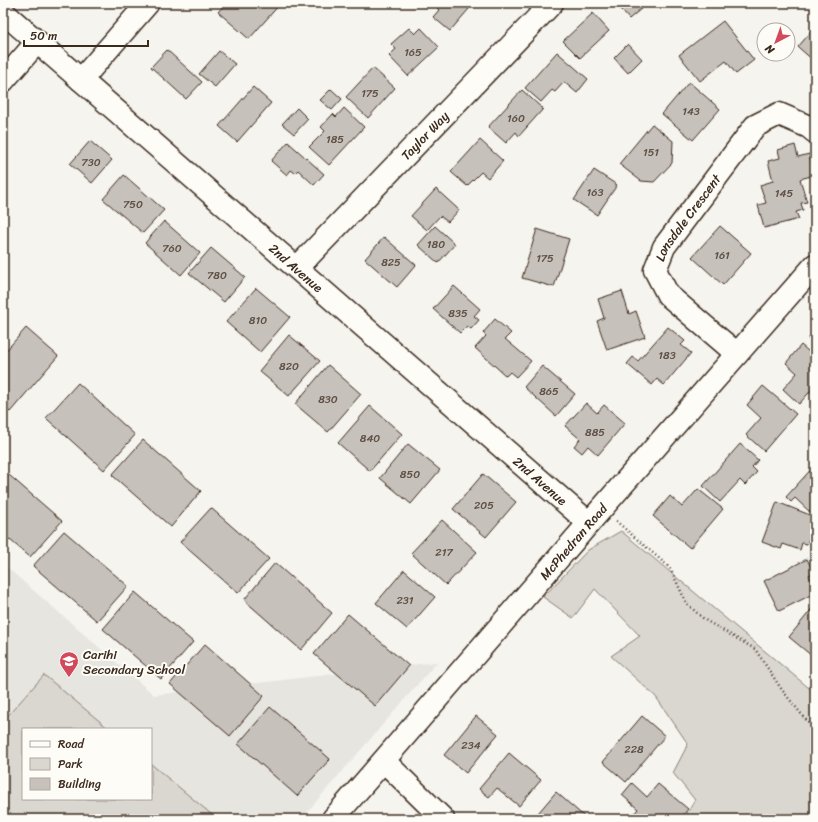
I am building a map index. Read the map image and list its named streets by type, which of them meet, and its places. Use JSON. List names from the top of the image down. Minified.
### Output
{"streets":{"street":["Taylor Way","Lonsdale Crescent","2nd Avenue","McPhedran Road"]},"crossings":[["Taylor Way","2nd Avenue"],["Lonsdale Crescent","McPhedran Road"],["2nd Avenue","McPhedran Road"]],"places":{"school or university":["Carihi Secondary School"]},"house_numbers":["165","175","143","160","185","151","730","163","145","750","180","760","161","175","825","780","835","810","183","820","865","830","885","840","850","205","217","231","234","228"],"legend":["Road","Park","Building"],"scale_bar":"50 m","north":"bottom left"}
